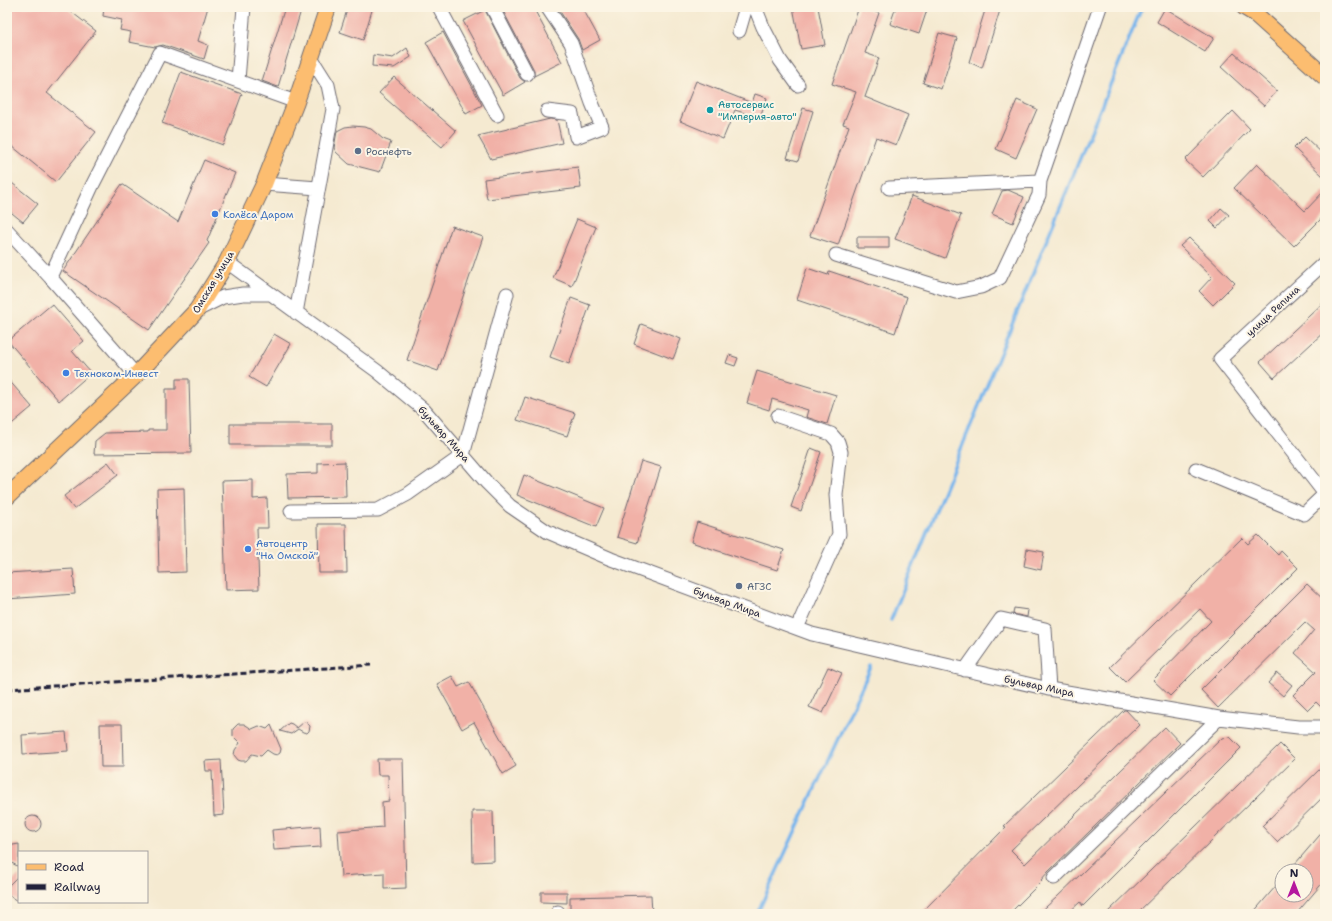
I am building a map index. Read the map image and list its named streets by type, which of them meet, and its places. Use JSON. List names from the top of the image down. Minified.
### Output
{"streets":{"main road":["Омская улица"],"street":["улица Репина","бульвар Мира"]},"crossings":[["Омская улица","бульвар Мира"]],"places":["Автосервис \"Империя-авто\"","Роснефть","Колёса Даром","Техноком-Инвест","Автоцентр \"На Омской\"","АГЗС"],"legend":["Road","Railway"],"north":"top"}
